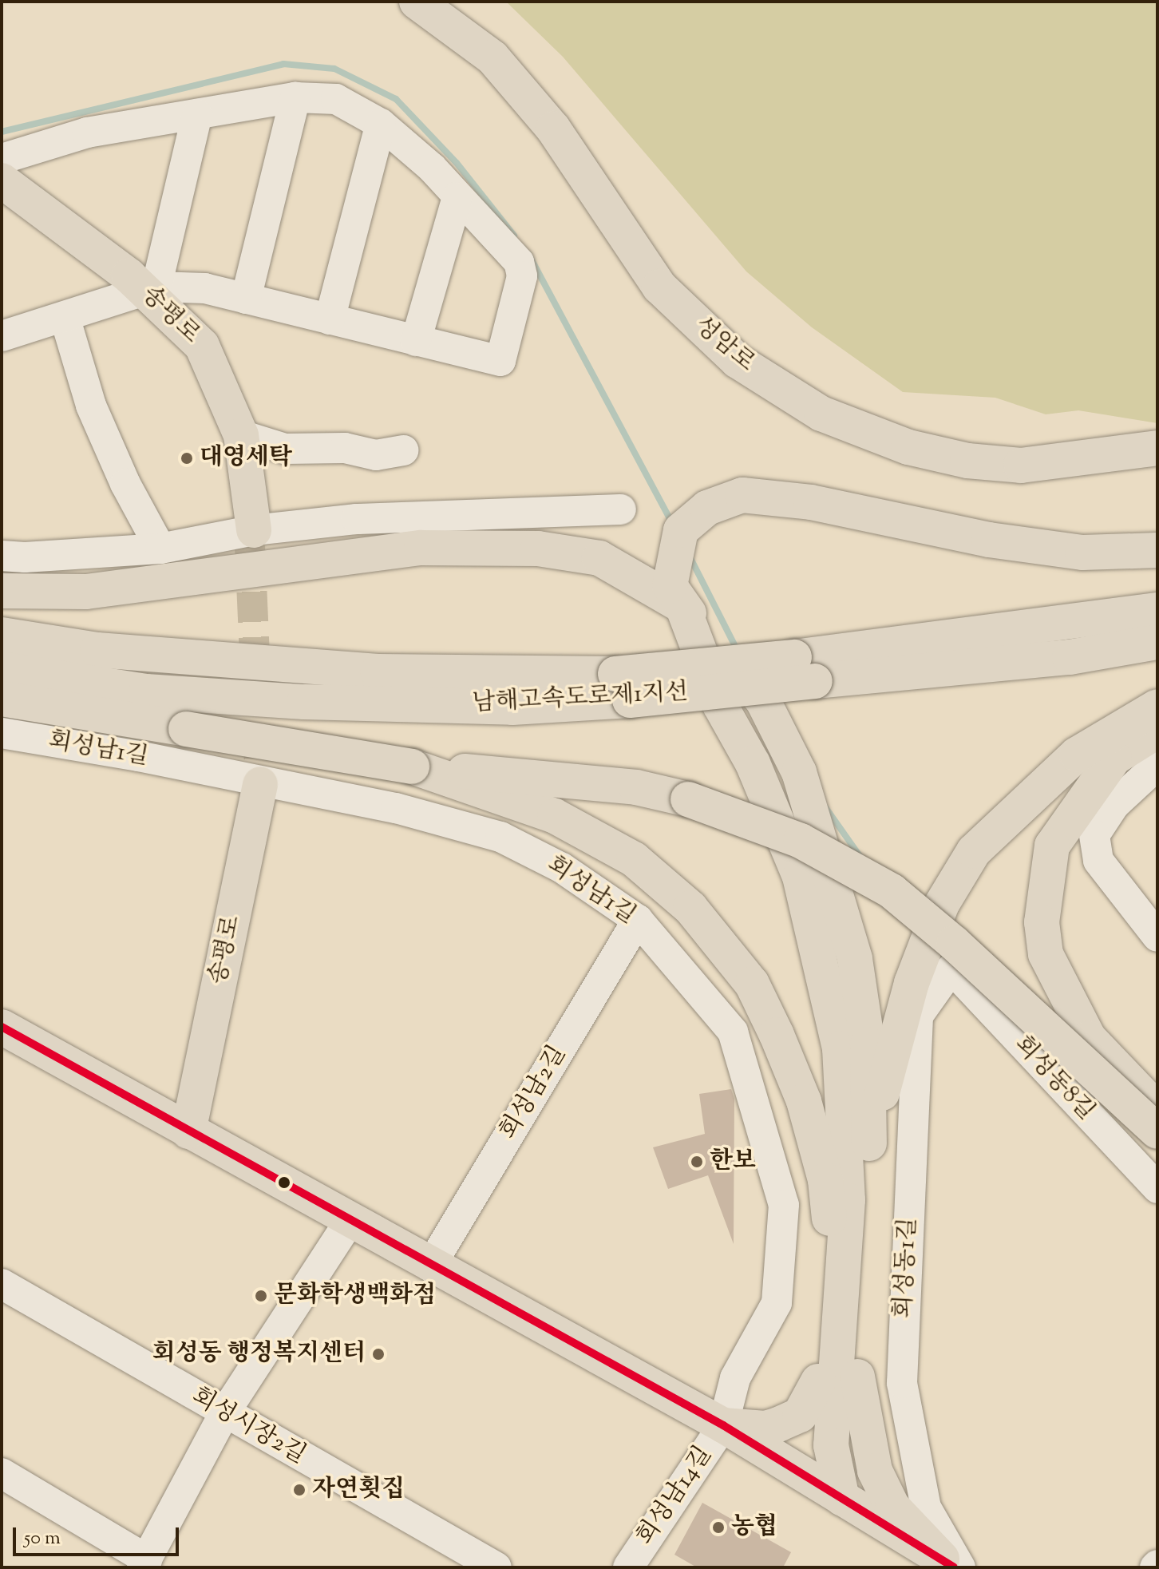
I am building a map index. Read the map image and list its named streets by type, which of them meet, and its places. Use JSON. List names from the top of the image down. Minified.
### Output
{"streets":{"main road":["송평로","성암로","남해고속도로제1지선"],"street":["회성남1길","회성동8길","회성남2길","회성동1길","회성시장2길","회성남14길"]},"crossings":[["송평로","회성남1길"],["회성남1길","회성남2길"],["회성남1길","회성남14길"],["회성동8길","회성동1길"]],"places":["대영세탁","한보","문화학생백화점","회성동 행정복지센터","자연횟집","농협"],"scale_bar":"50 m"}
